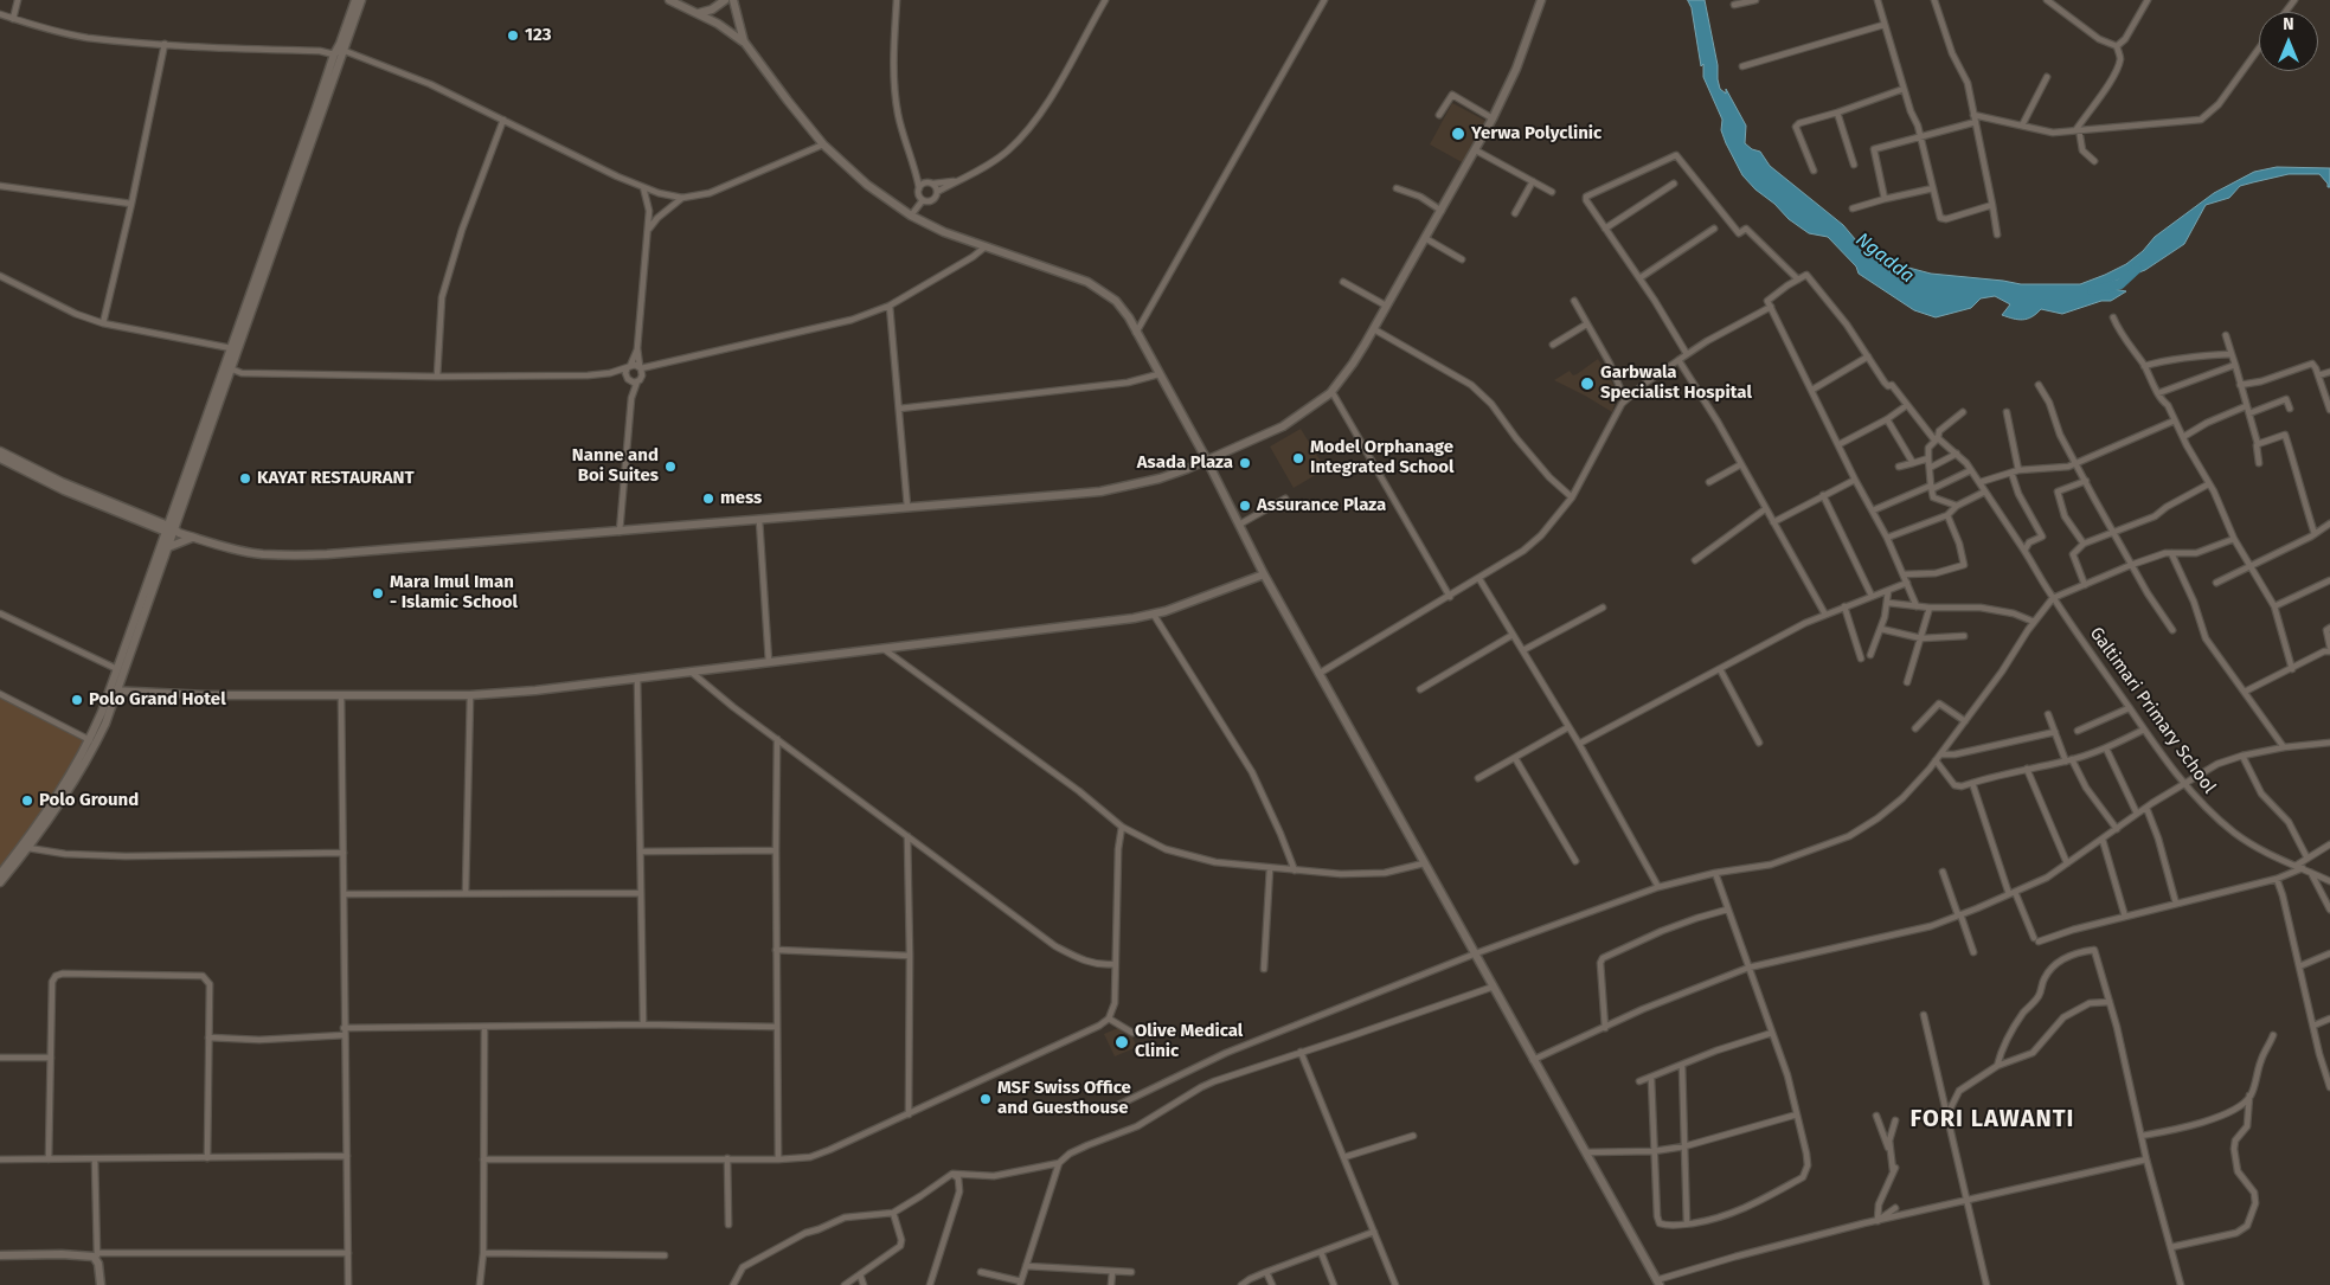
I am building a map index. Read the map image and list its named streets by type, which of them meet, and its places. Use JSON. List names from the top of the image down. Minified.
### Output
{"streets":{"street":["Galtimari Primary School"]},"districts":["FORI LAWANTI"],"water":["Ngadda"],"places":["123","Yerwa Polyclinic","Garbwala Specialist Hospital","Model Orphanage Integrated School","Asada Plaza","Nanne and Boi Suites","KAYAT RESTAURANT","mess","Assurance Plaza","Mara Imul Iman - Islamic School","Polo Grand Hotel","Polo Ground","Olive Medical Clinic","MSF Swiss Office and Guesthouse"],"north":"top"}
